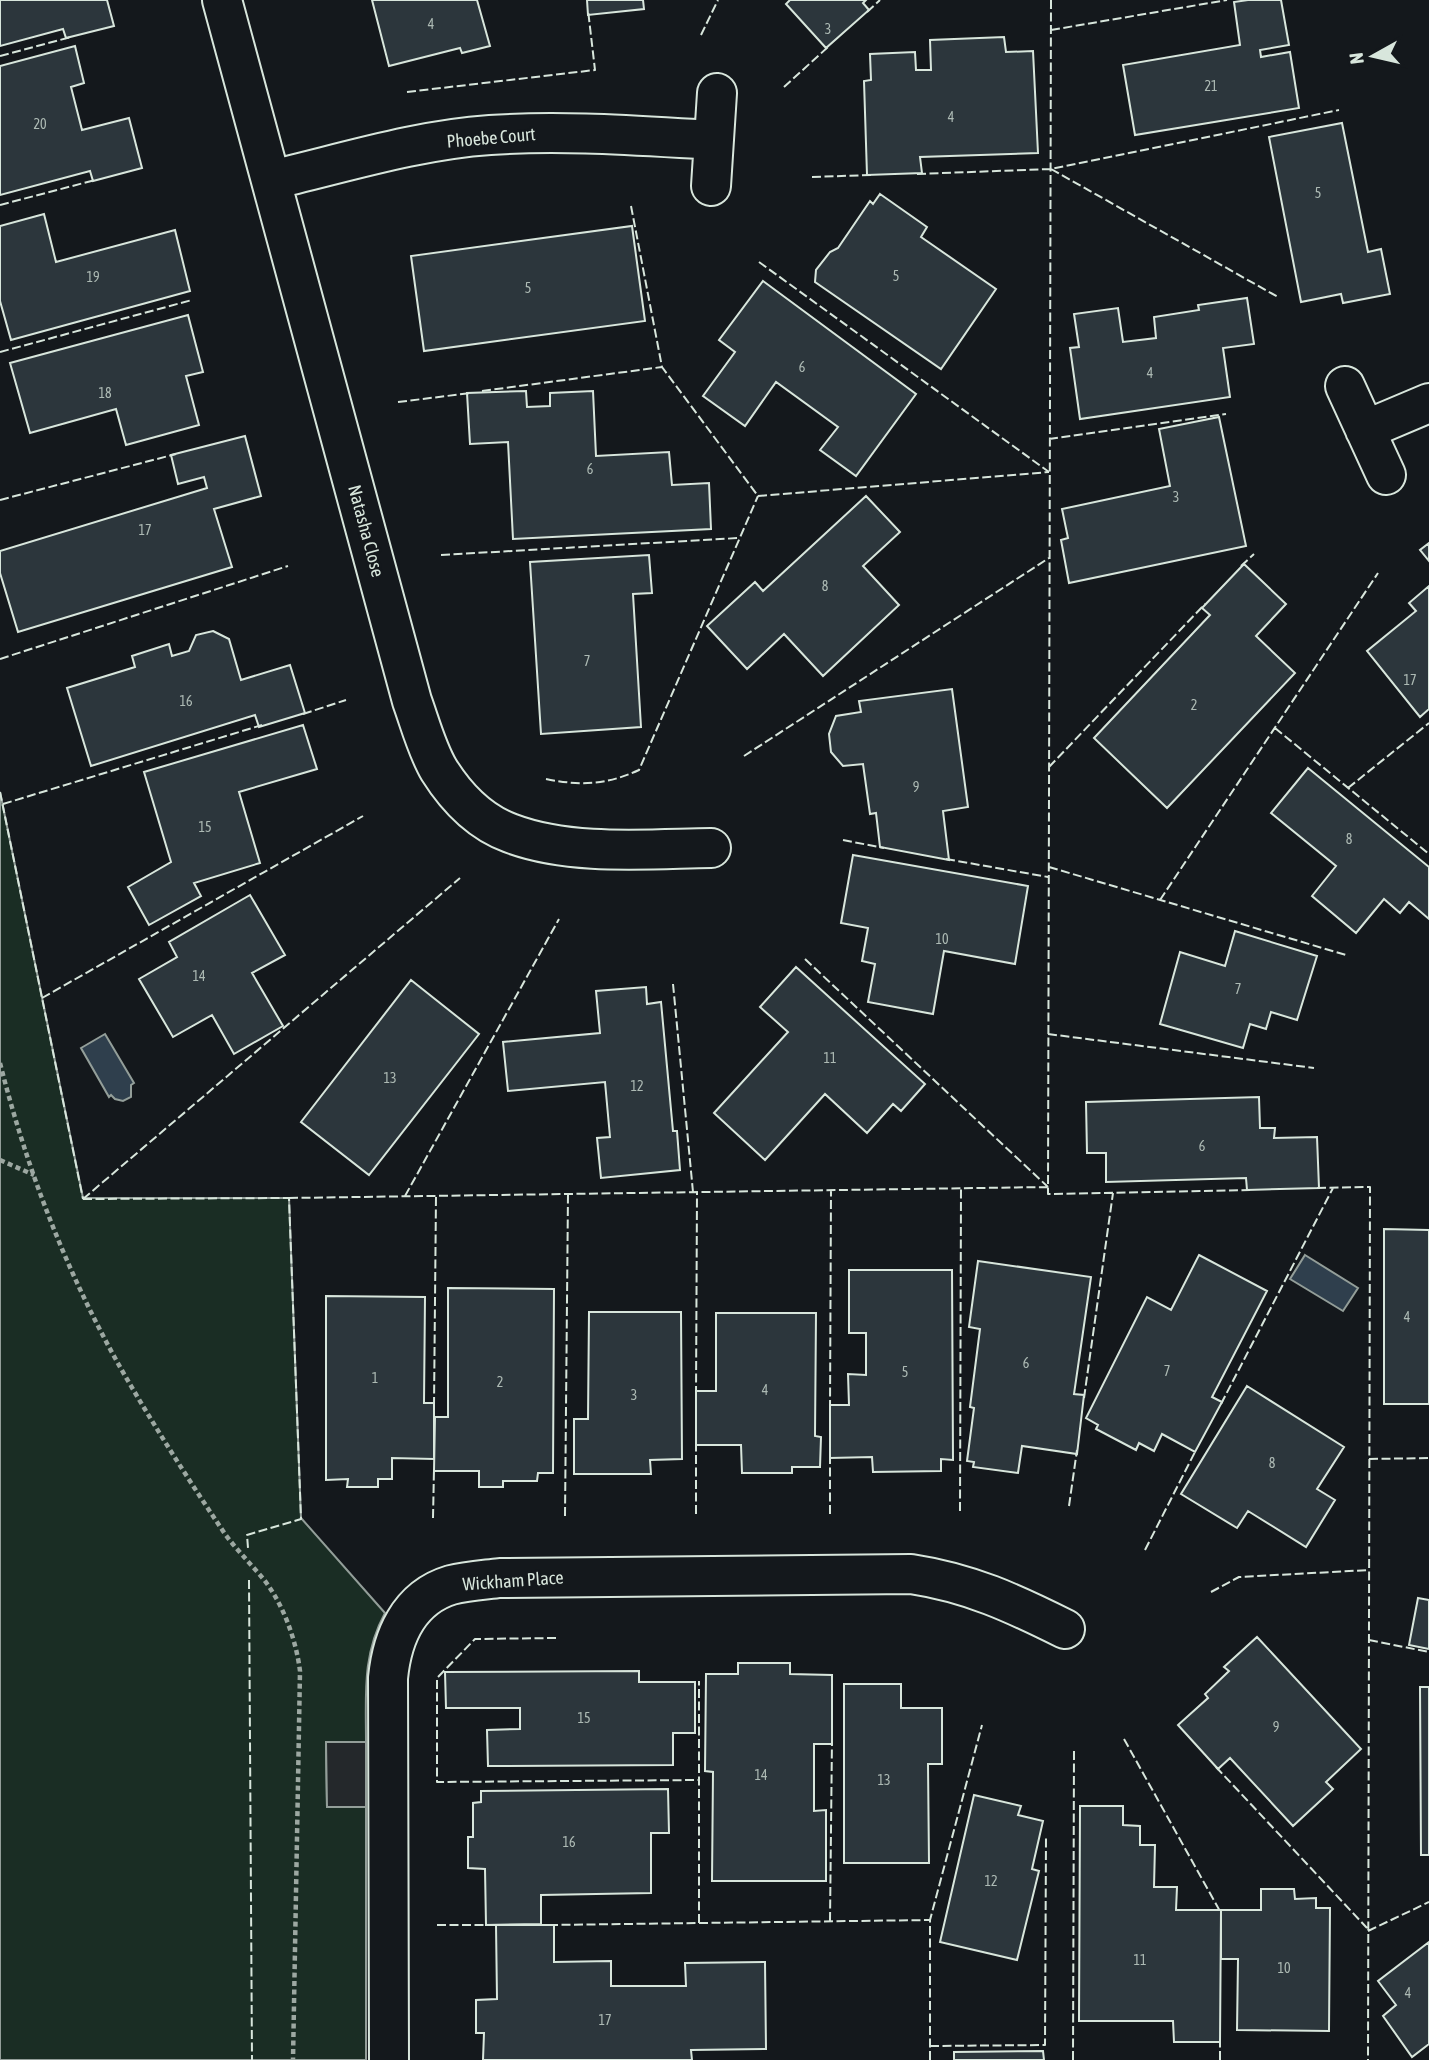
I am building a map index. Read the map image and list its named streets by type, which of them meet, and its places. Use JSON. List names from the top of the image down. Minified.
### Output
{"streets":{"street":["Phoebe Court","Natasha Close","Wickham Place"]},"crossings":[["Phoebe Court","Natasha Close"]],"house_numbers":["4","3","21","4","20","5","5","19","5","6","4","18","6","3","17","8","7","17","16","2","9","15","8","10","14","7","11","13","12","6","4","6","7","5","1","2","4","3","8","15","9","14","13","16","12","11","10","4","17"],"north":"left"}
